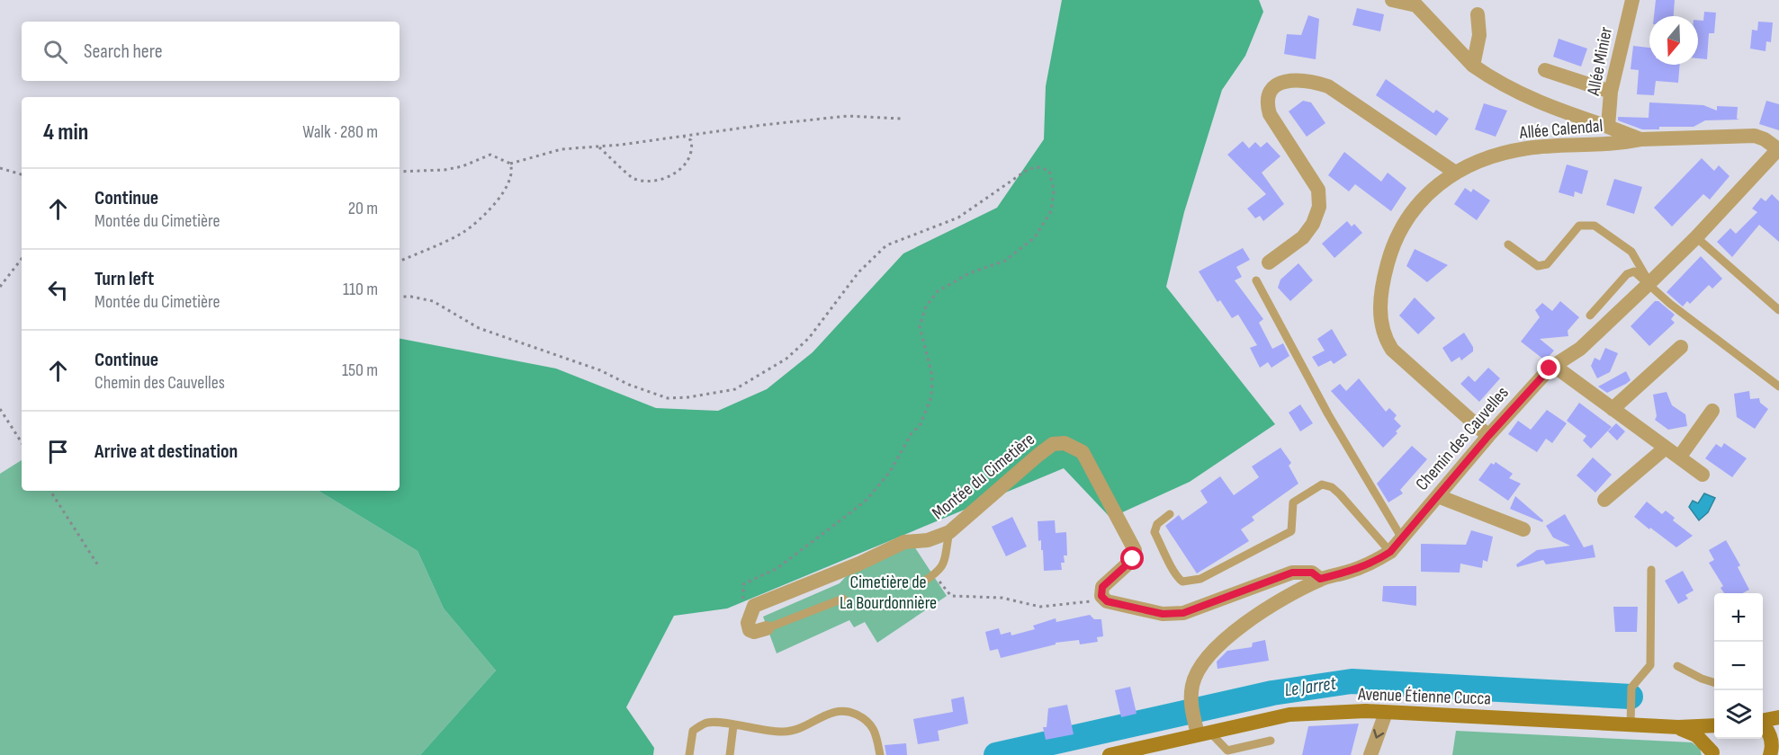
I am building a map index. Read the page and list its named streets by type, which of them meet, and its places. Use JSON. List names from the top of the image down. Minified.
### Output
{"streets":{"main road":["Avenue Étienne Cucca"],"street":["Allée Minier","Allée Calendal","Chemin des Cauvelles","Montée du Cimetière"]},"crossings":[["Allée Calendal","Chemin des Cauvelles"],["Chemin des Cauvelles","Avenue Étienne Cucca"]],"water":["Le Jarret"],"parks":["Cimetière de La Bourdonnière"],"north":"bottom","page":{"search":"Search here","heading":["4 min","Walk · 280 m"],"list":[["Continue","Montée du Cimetière","20 m"],["Turn left","Montée du Cimetière","110 m"],["Continue","Chemin des Cauvelles","150 m"],"Arrive at destination"],"map_buttons":["+","−"]}}
